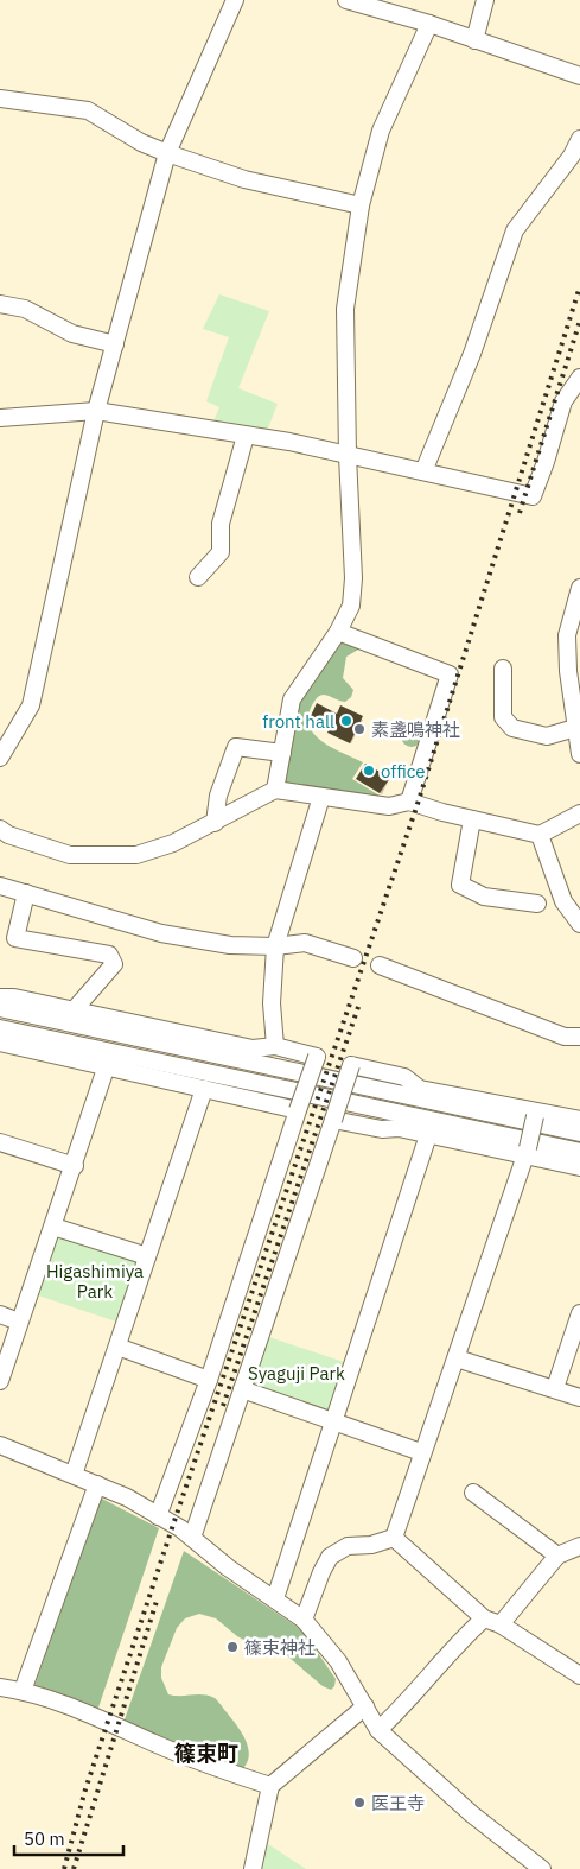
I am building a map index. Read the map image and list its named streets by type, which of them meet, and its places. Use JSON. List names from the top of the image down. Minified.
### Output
{"districts":["篠束町"],"parks":["Higashimiya Park","Syaguji Park"],"places":["front hall","素盞鳴神社","office","篠束神社","医王寺"],"scale_bar":"50 m"}
